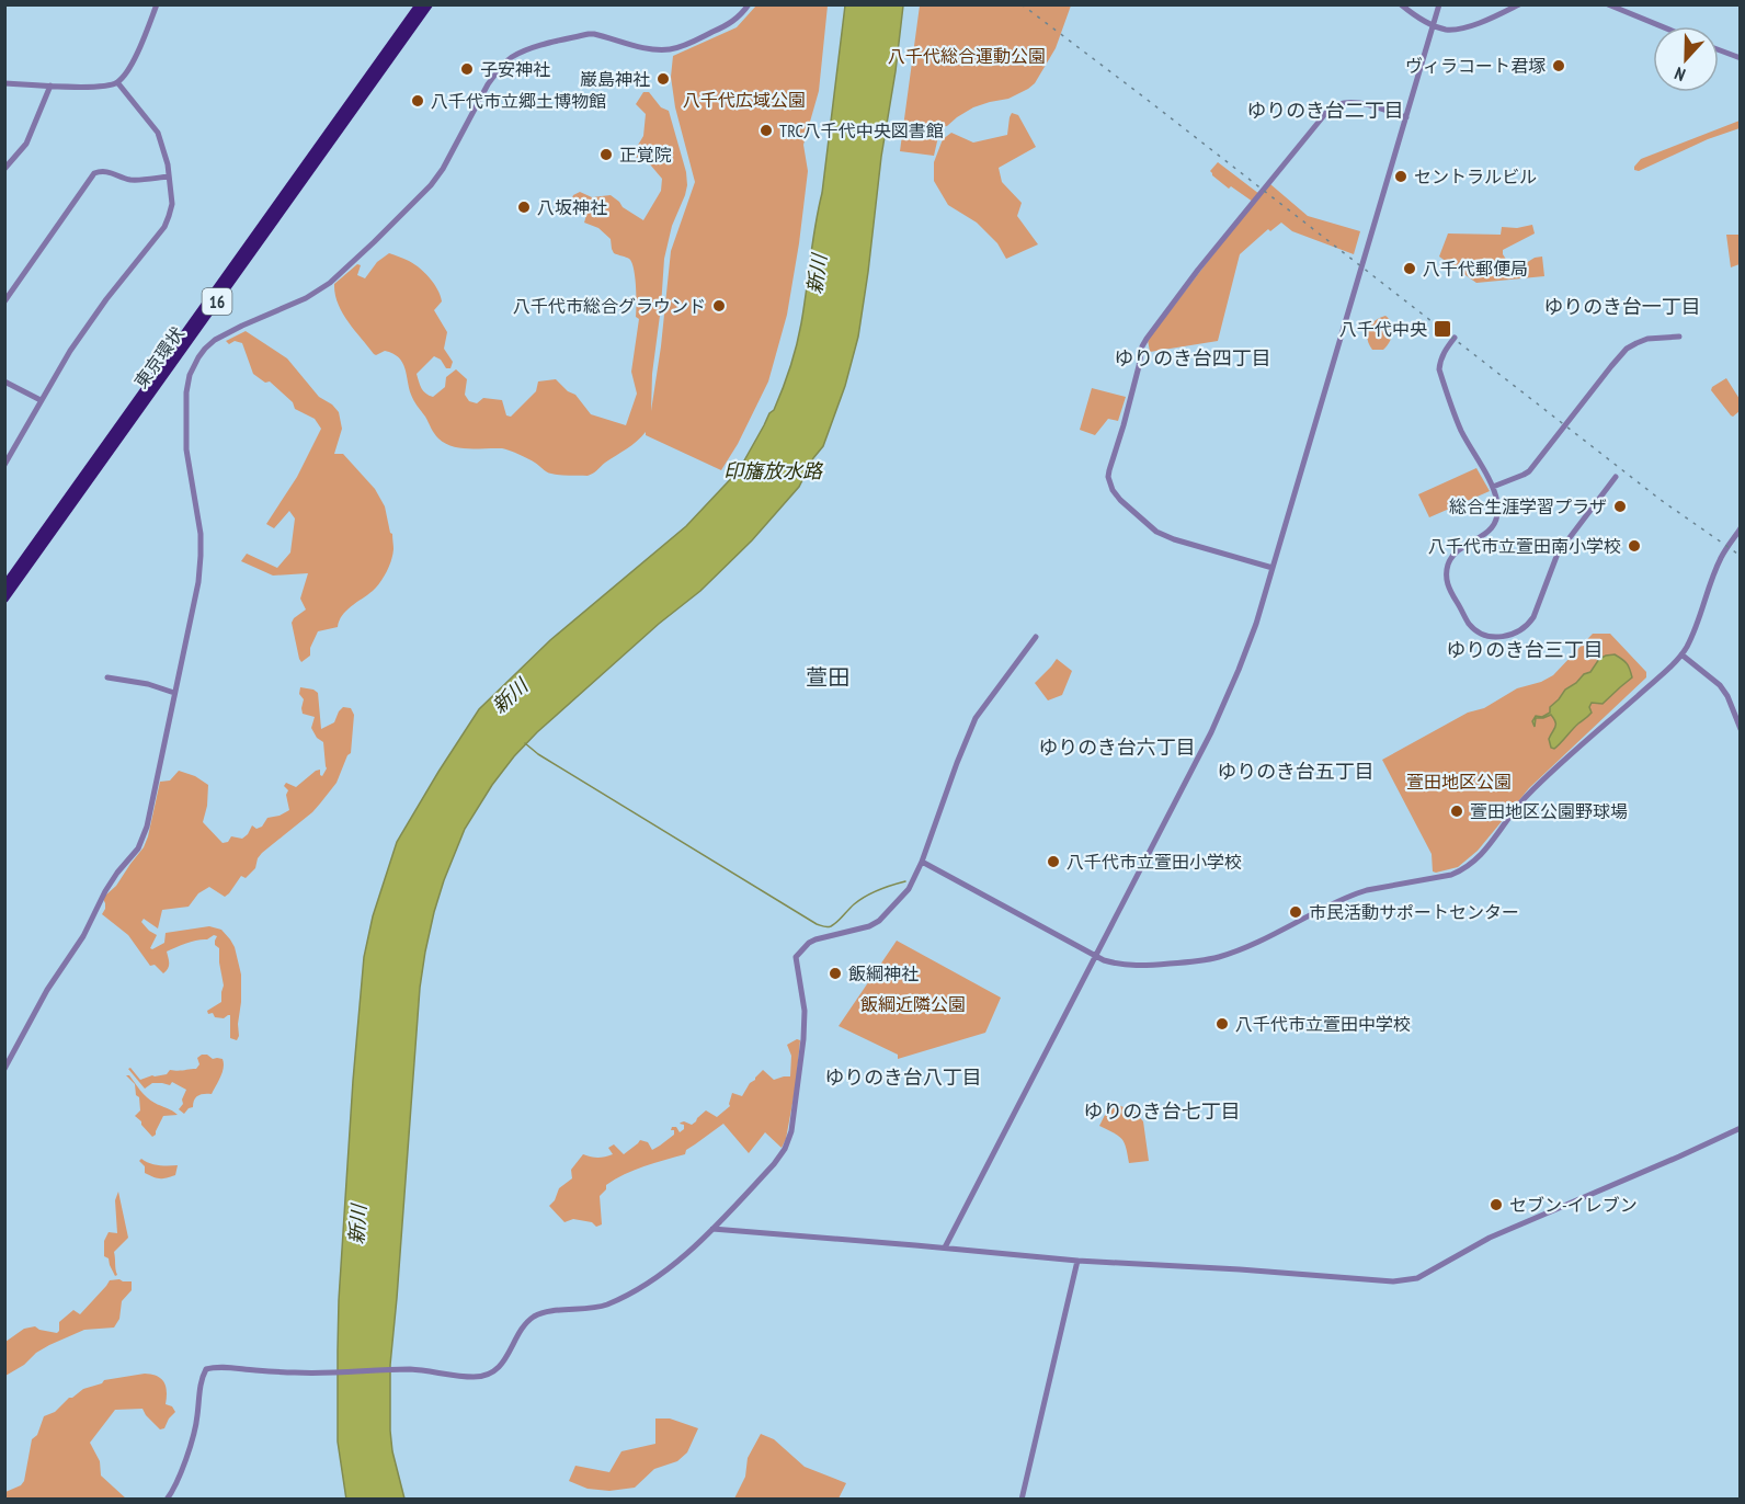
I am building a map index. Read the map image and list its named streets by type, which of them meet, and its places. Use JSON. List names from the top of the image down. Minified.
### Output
{"streets":{"highway":["16","東京環状"]},"districts":["ゆりのき台二丁目","ゆりのき台一丁目","ゆりのき台四丁目","ゆりのき台三丁目","萱田","ゆりのき台六丁目","ゆりのき台五丁目","ゆりのき台八丁目","ゆりのき台七丁目"],"water":["新川","印旛放水路"],"parks":["八千代総合運動公園","八千代広域公園","萱田地区公園","飯綱近隣公園"],"places":{"other":["ヴィラコート君塚","子安神社","巌島神社","八千代市立郷土博物館","TRC八千代中央図書館","正覚院","セントラルビル","八坂神社","八千代郵便局","八千代市総合グラウンド","総合生涯学習プラザ","八千代市立萱田南小学校","萱田地区公園野球場","八千代市立萱田小学校","市民活動サポートセンター","飯綱神社","八千代市立萱田中学校","セブン-イレブン"],"transit":["八千代中央"]},"north":"bottom"}
